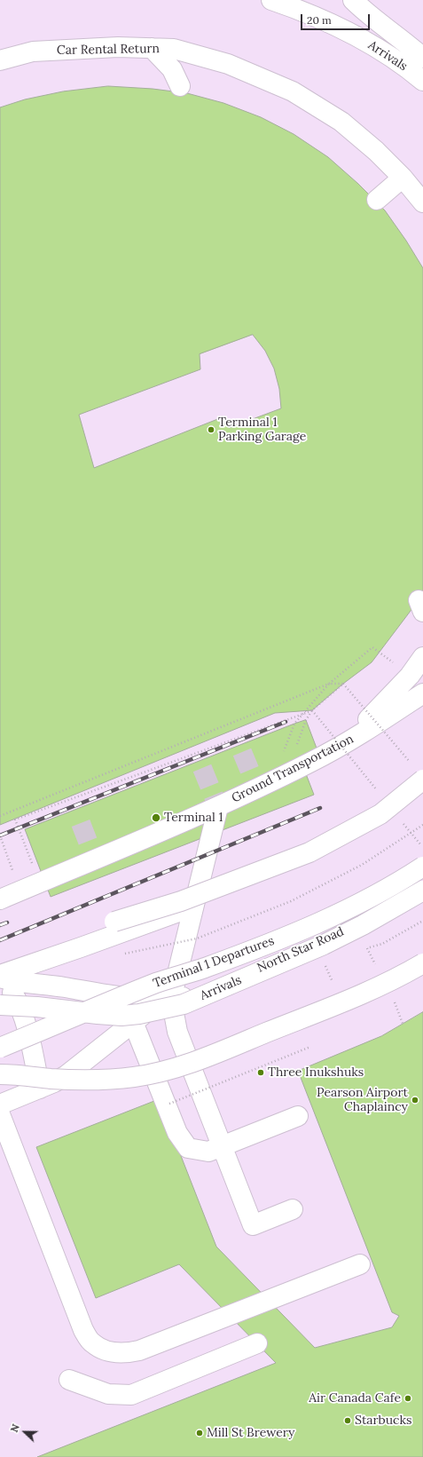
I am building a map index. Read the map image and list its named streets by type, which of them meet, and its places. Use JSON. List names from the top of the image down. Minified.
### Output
{"streets":{"street":["Car Rental Return","Arrivals","Ground Transportation","North Star Road","Terminal 1 Departures"]},"places":["Terminal 1 Parking Garage","Terminal 1","Three Inukshuks","Pearson Airport Chaplaincy","Air Canada Cafe","Starbucks","Mill St Brewery"],"scale_bar":"20 m","north":"left"}
